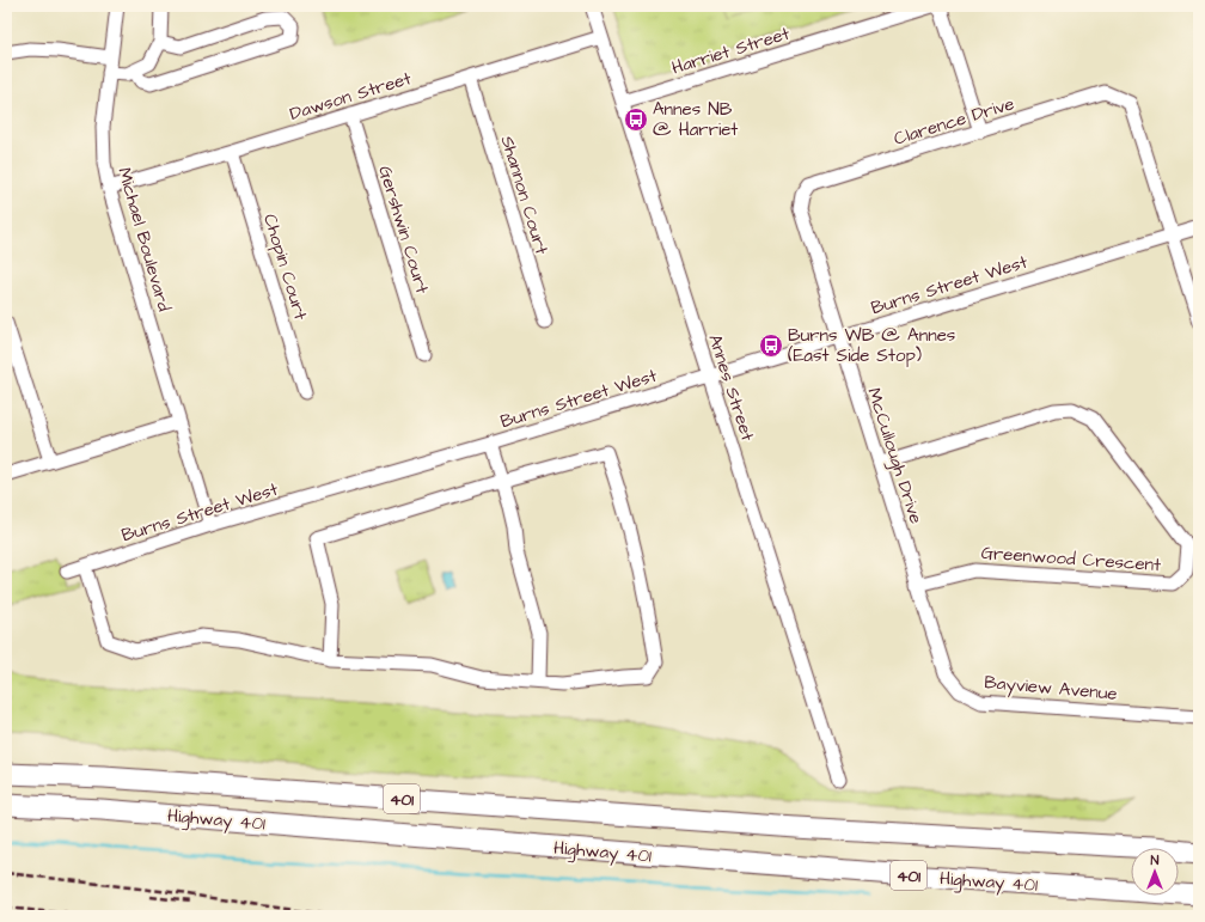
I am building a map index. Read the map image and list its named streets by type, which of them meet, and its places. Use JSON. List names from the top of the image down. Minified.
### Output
{"streets":{"highway":["401","Highway 401"],"street":["Harriet Street","Dawson Street","Clarence Drive","Shannon Court","Gershwin Court","Michael Boulevard","Chopin Court","Burns Street West","Annes Street","McCullough Drive","Greenwood Crescent","Bayview Avenue"]},"crossings":[["Harriet Street","Annes Street"],["Dawson Street","Shannon Court"],["Dawson Street","Gershwin Court"],["Dawson Street","Michael Boulevard"],["Dawson Street","Chopin Court"],["Dawson Street","Annes Street"],["Clarence Drive","Burns Street West"],["Clarence Drive","McCullough Drive"],["Michael Boulevard","Burns Street West"],["Burns Street West","Annes Street"],["Burns Street West","McCullough Drive"],["McCullough Drive","Greenwood Crescent"],["McCullough Drive","Bayview Avenue"],["Greenwood Crescent","Bayview Avenue"]],"places":{"bus stop":["Annes NB @ Harriet","Burns WB @ Annes (East Side Stop)"]},"north":"top"}
